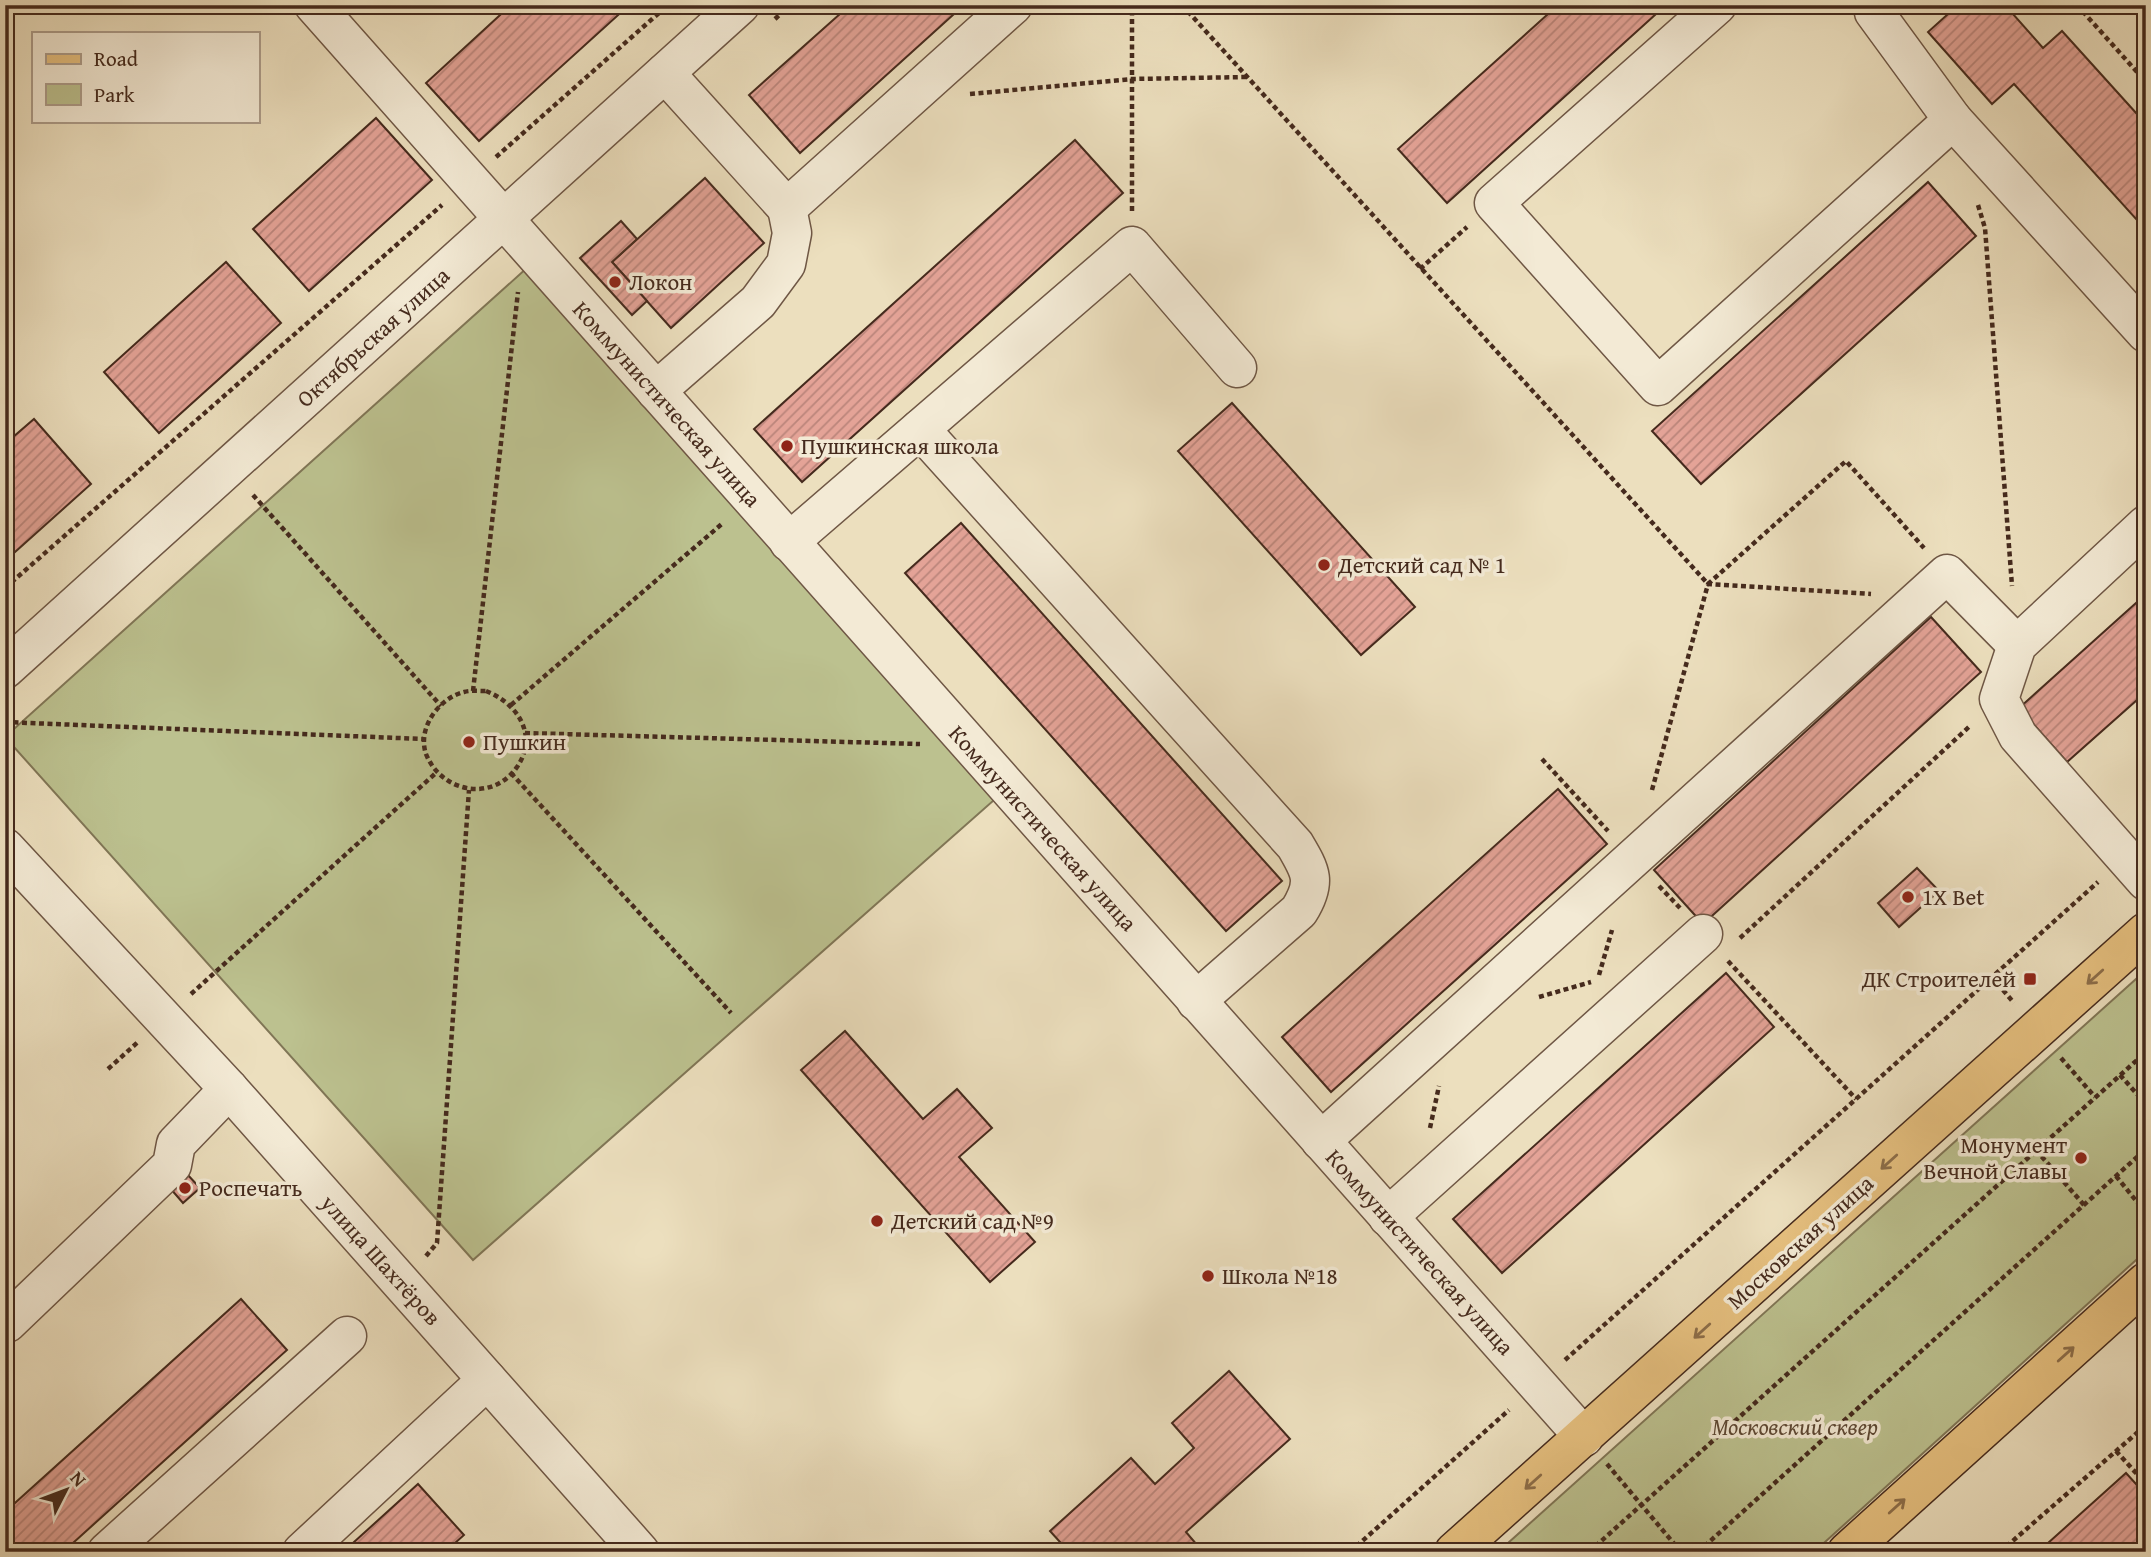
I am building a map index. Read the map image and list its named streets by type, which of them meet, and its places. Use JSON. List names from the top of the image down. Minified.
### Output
{"streets":{"main road":["Московская улица"],"street":["Октябрьская улица","Коммунистическая улица","улица Шахтёров"]},"crossings":[["Октябрьская улица","Коммунистическая улица"],["Коммунистическая улица","Московская улица"]],"parks":["Московский сквер"],"places":{"other":["Локон","Пушкинская школа","Детский сад № 1","Пушкин","1X Bet","Монумент Вечной Славы","Роспечать","Детский сад №9","Школа №18"],"transit":["ДК Строителей"]},"legend":["Road","Park"],"north":"top right"}
